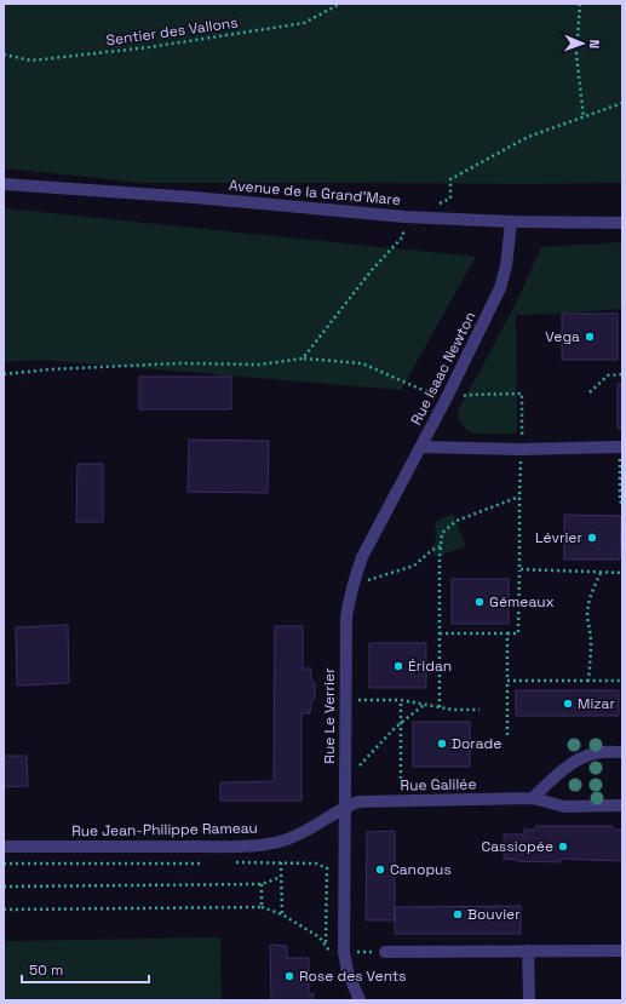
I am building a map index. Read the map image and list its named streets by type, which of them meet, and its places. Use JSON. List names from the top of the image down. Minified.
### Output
{"streets":{"street":["Avenue de la Grand'Mare","Rue Isaac Newton","Rue Le Verrier","Rue Galilée","Rue Jean-Philippe Rameau"],"path":["Sentier des Vallons"]},"crossings":[["Avenue de la Grand'Mare","Rue Isaac Newton"],["Rue Isaac Newton","Rue Le Verrier"],["Rue Le Verrier","Rue Galilée"],["Rue Le Verrier","Rue Jean-Philippe Rameau"],["Rue Galilée","Rue Jean-Philippe Rameau"]],"places":["Vega","Lévrier","Gémeaux","Éridan","Mizar","Dorade","Cassiopée","Canopus","Bouvier","Rose des Vents"],"scale_bar":"50 m","north":"right"}
